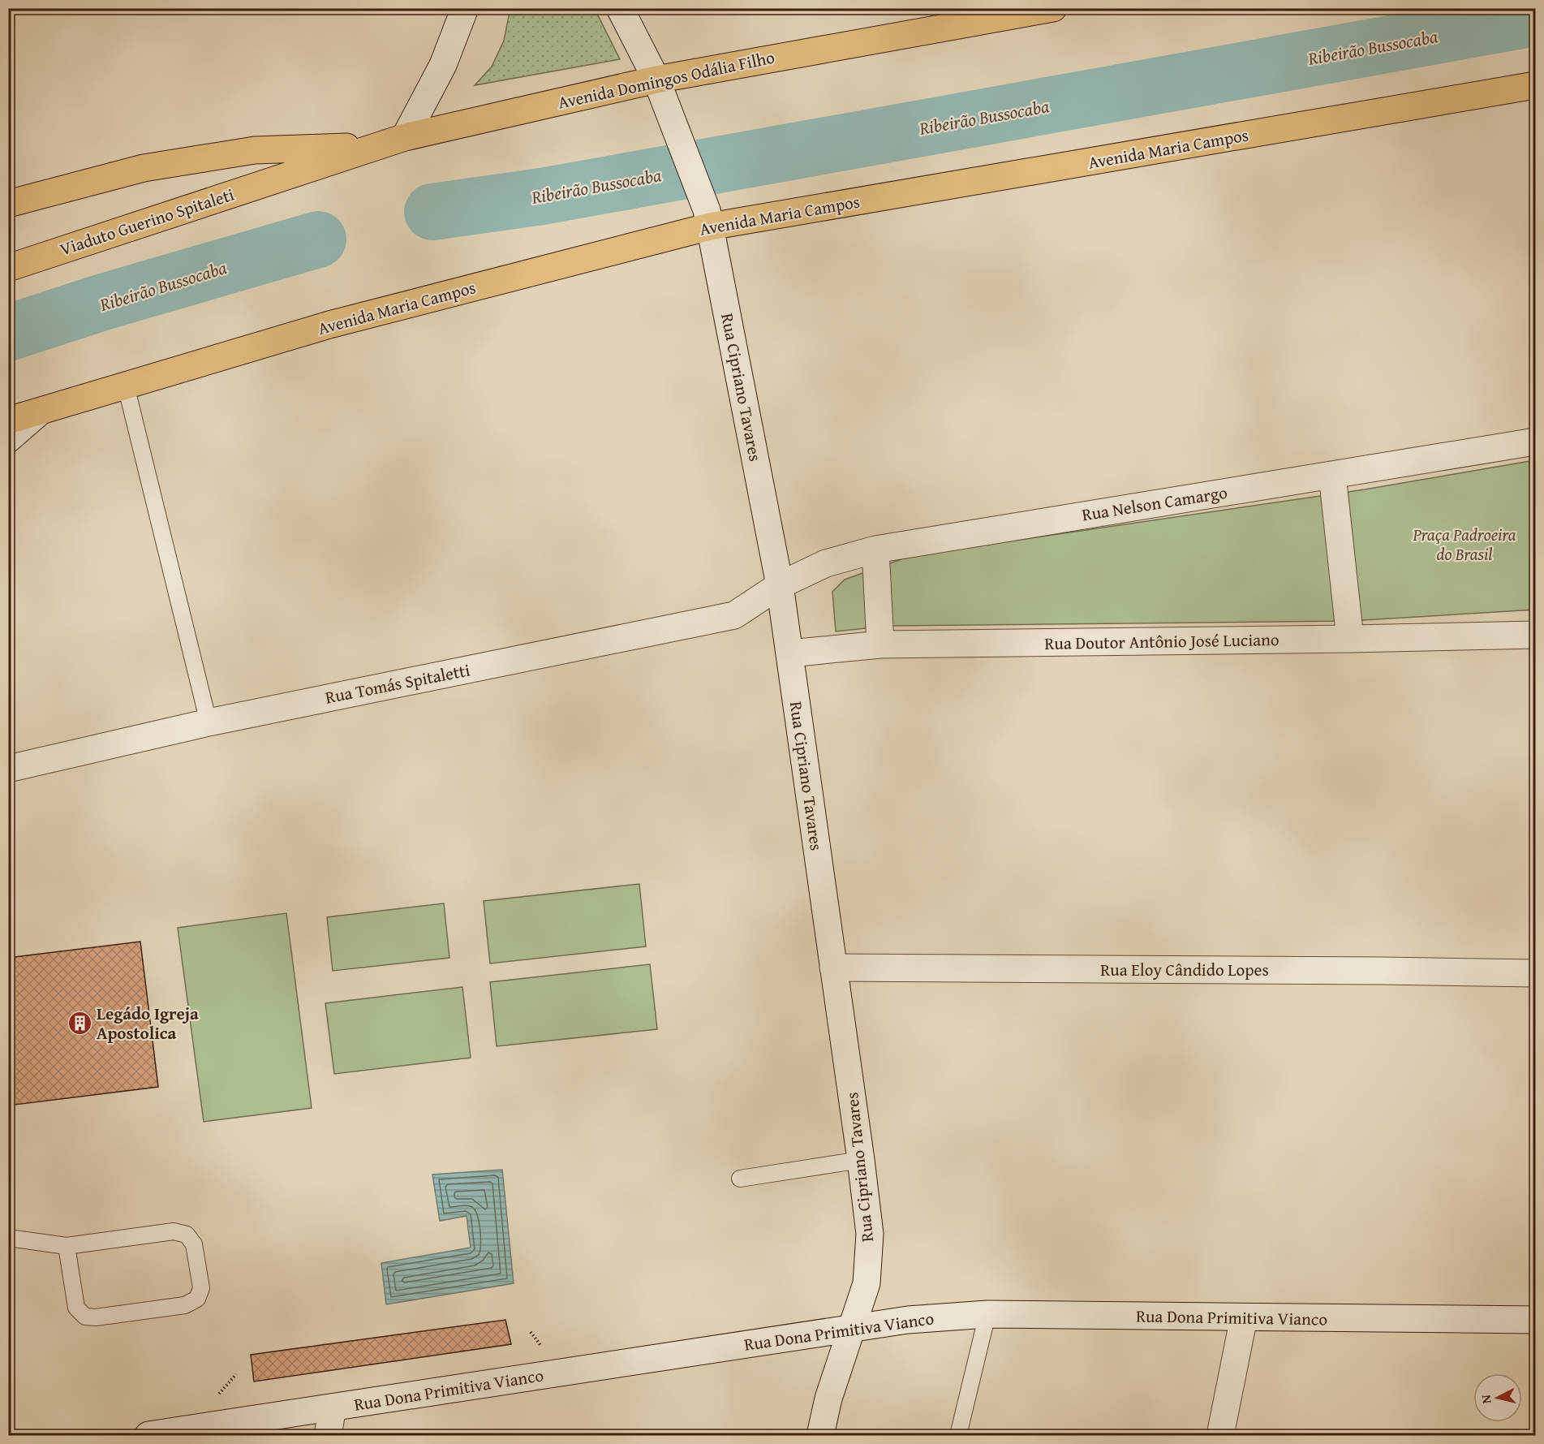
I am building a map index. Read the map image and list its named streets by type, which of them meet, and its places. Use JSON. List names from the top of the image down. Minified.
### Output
{"streets":{"main road":["Avenida Domingos Odália Filho","Avenida Maria Campos","Viaduto Guerino Spitaleti"],"street":["Rua Cipriano Tavares","Rua Nelson Camargo","Rua Doutor Antônio José Luciano","Rua Tomás Spitaletti","Rua Eloy Cândido Lopes","Rua Dona Primitiva Vianco"]},"crossings":[["Avenida Domingos Odália Filho","Viaduto Guerino Spitaleti"],["Avenida Domingos Odália Filho","Rua Cipriano Tavares"],["Avenida Maria Campos","Rua Cipriano Tavares"],["Rua Cipriano Tavares","Rua Nelson Camargo"],["Rua Cipriano Tavares","Rua Doutor Antônio José Luciano"],["Rua Cipriano Tavares","Rua Tomás Spitaletti"],["Rua Cipriano Tavares","Rua Eloy Cândido Lopes"],["Rua Cipriano Tavares","Rua Dona Primitiva Vianco"],["Rua Nelson Camargo","Rua Tomás Spitaletti"]],"water":["Ribeirão Bussocaba"],"parks":["Praça Padroeira do Brasil"],"places":{"building":["Legádo Igreja Apostolica"]},"north":"left"}
